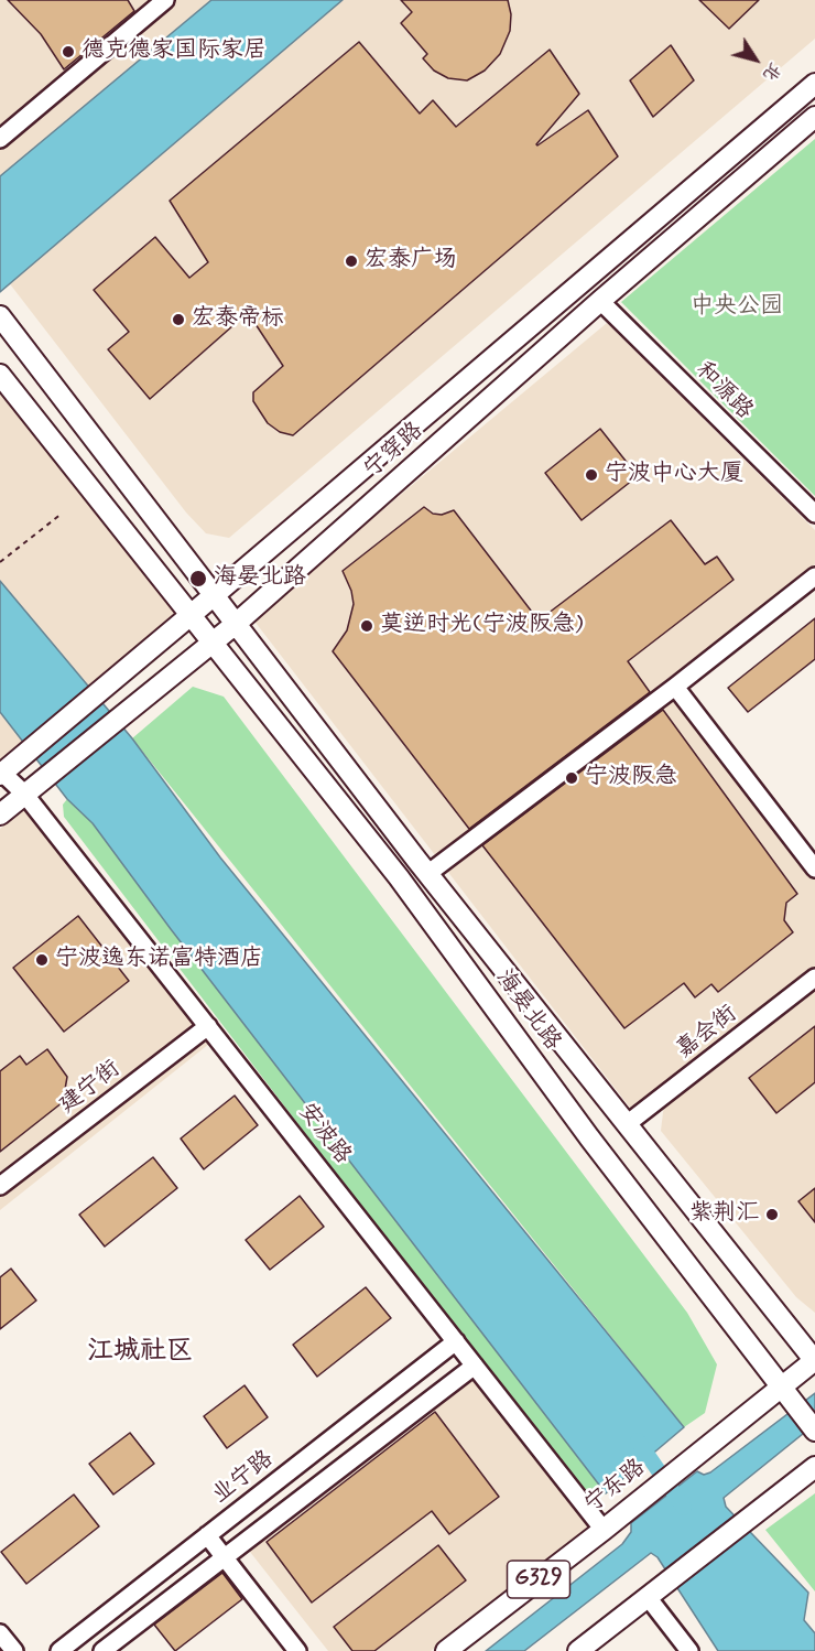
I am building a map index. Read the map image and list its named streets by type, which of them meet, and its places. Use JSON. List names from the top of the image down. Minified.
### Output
{"streets":{"main road":["宁穿路","海晏北路","宁东路","G329"],"street":["和源路","嘉会街","建宁街","安波路","业宁路"]},"crossings":[["和源路","宁穿路"],["宁穿路","海晏北路"],["宁穿路","安波路"],["海晏北路","嘉会街"],["海晏北路","宁东路"],["建宁街","安波路"],["安波路","业宁路"],["安波路","宁东路"]],"districts":["江城社区"],"parks":["中央公园"],"places":["德克德家国际家居","宏泰广场","宏泰帝标","宁波中心大厦","海晏北路","莫逆时光(宁波阪急)","宁波阪急","宁波逸东诺富特酒店","紫荆汇"],"north":"bottom right"}
